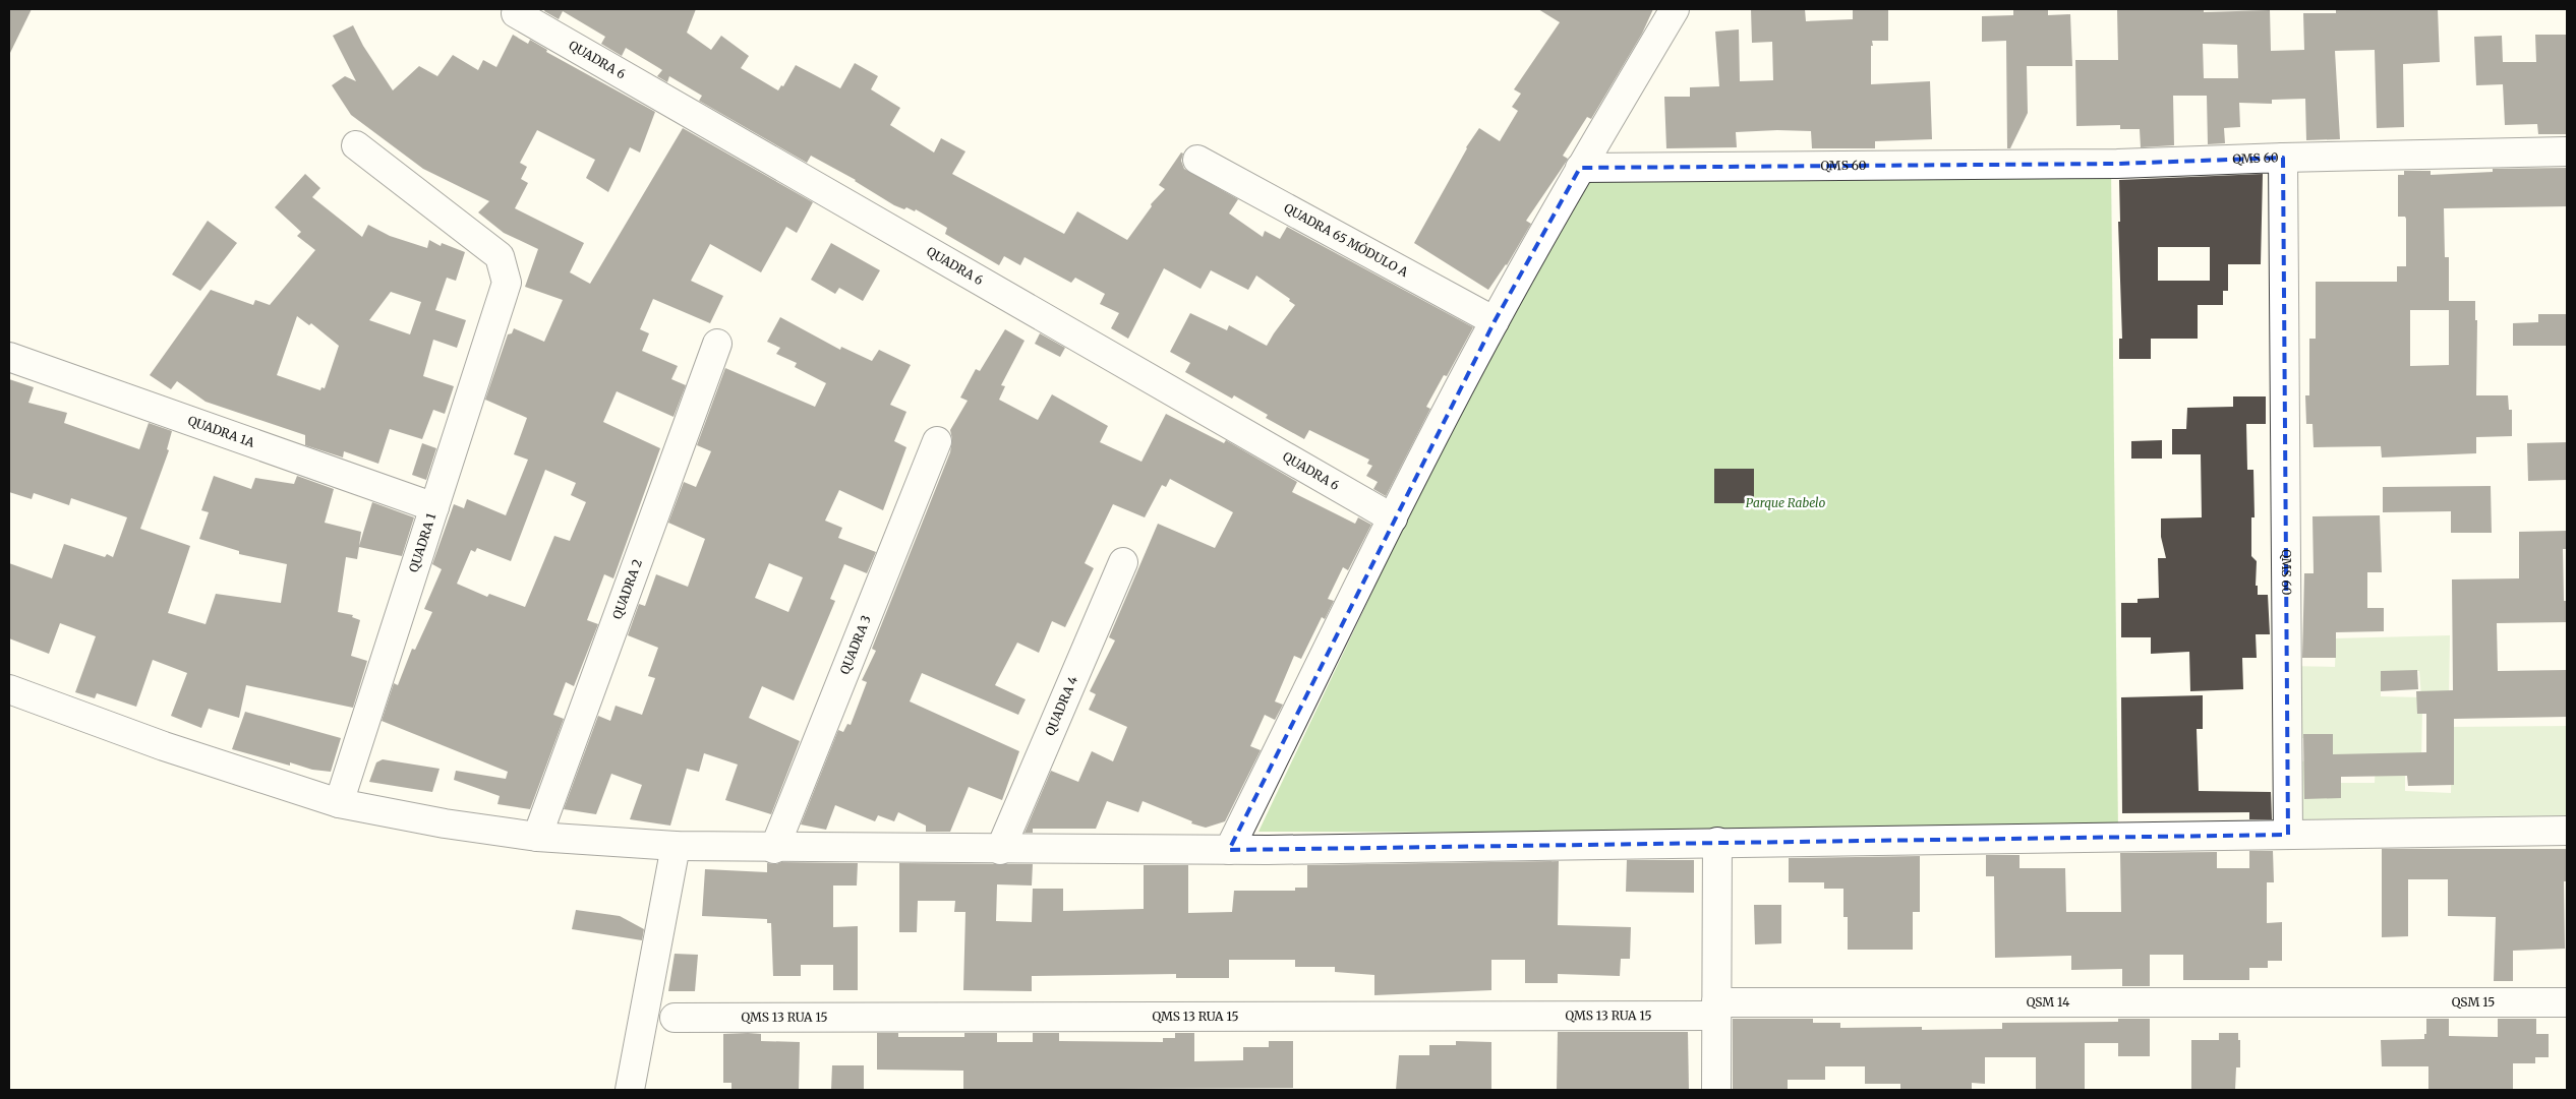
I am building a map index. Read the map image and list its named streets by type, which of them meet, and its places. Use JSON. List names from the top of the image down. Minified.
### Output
{"streets":{"street":["QUADRA 6","QMS 60","QUADRA 65 MÓDULO A","QUADRA 1A","QUADRA 1","QUADRA 2","QUADRA 3","QUADRA 4","QSM 15","QSM 14","QMS 13 RUA 15"]},"crossings":[["QUADRA 1A","QUADRA 1"],["QSM 15","QSM 14"],["QSM 14","QMS 13 RUA 15"]],"parks":["Parque Rabelo"]}
